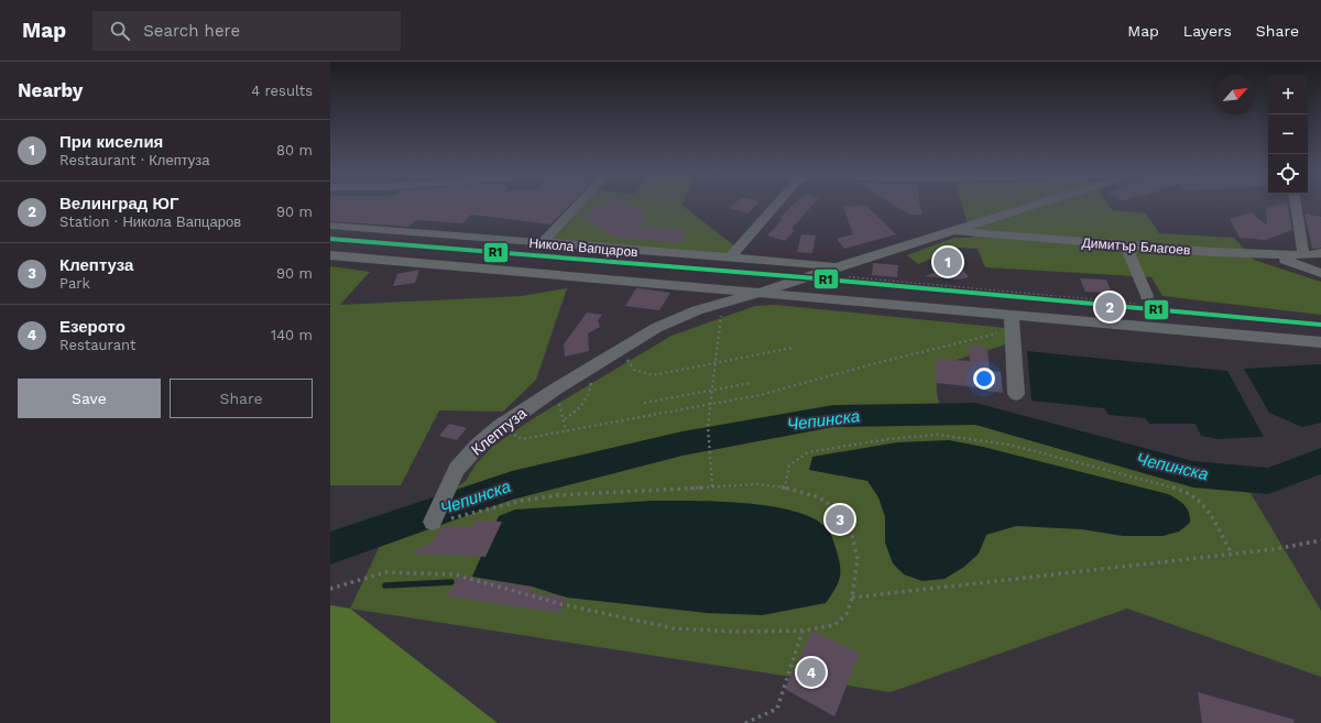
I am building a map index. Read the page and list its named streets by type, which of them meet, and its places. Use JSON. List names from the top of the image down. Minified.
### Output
{"streets":{"street":["Димитър Благоев","Никола Вапцаров","Клептуза"]},"crossings":[["Димитър Благоев","Клептуза"],["Никола Вапцаров","Клептуза"]],"water":["Чепинска"],"lines":["transit line R1"],"north":"top right","page":{"header":"Map","search":"Search here","nav":["Map","Layers","Share"],"heading":["Nearby","4 results"],"map_buttons":["+","−"],"list":[{"mark":"1","name":"При киселия","note":"Restaurant · Клептуза","value":"80 m"},{"mark":"2","name":"Велинград ЮГ","note":"Station · Никола Вапцаров","value":"90 m"},{"mark":"3","name":"Клептуза","note":"Park","value":"90 m"},{"mark":"4","name":"Езерото","note":"Restaurant","value":"140 m"}],"pins":["1","2","3","4"],"buttons":["Save","Share"]}}
